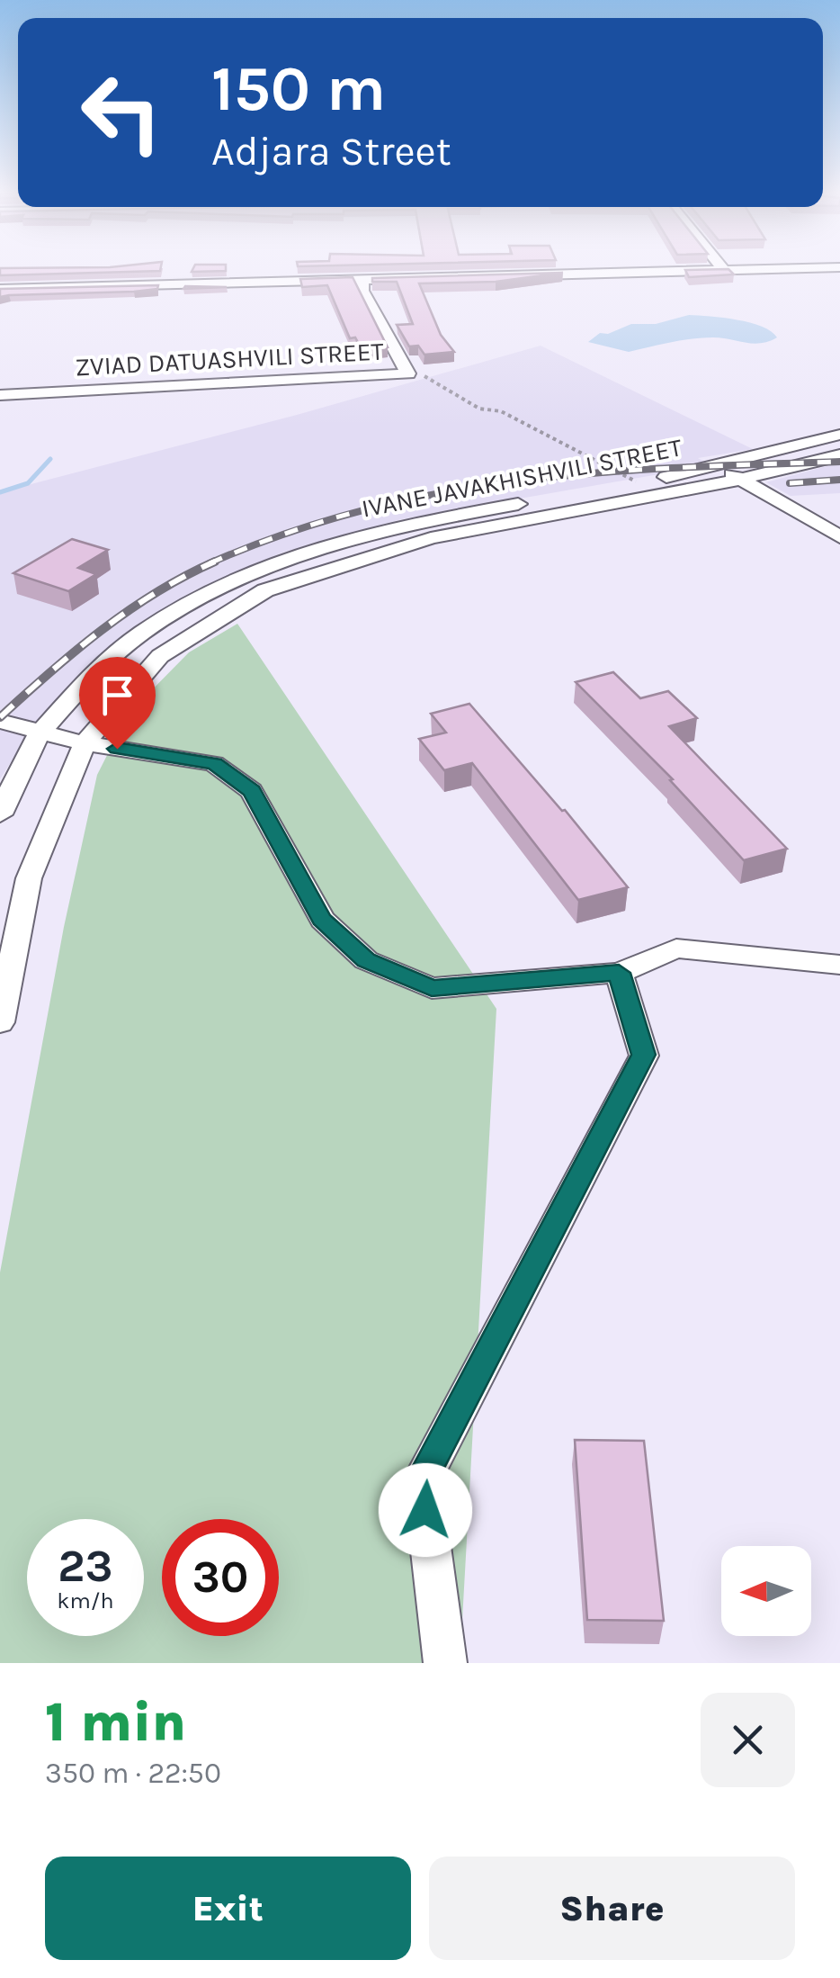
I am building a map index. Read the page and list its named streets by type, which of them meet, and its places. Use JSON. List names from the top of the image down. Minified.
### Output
{"streets":{"street":["ZVIAD DATUASHVILI STREET","IVANE JAVAKHISHVILI STREET"]},"north":"left","page":{"turn":["150 m","Adjara Street"],"speed":"23 km/h","limit":"30","heading":["1 min","350 m · 22:50"],"buttons":["Exit","Share"]}}
